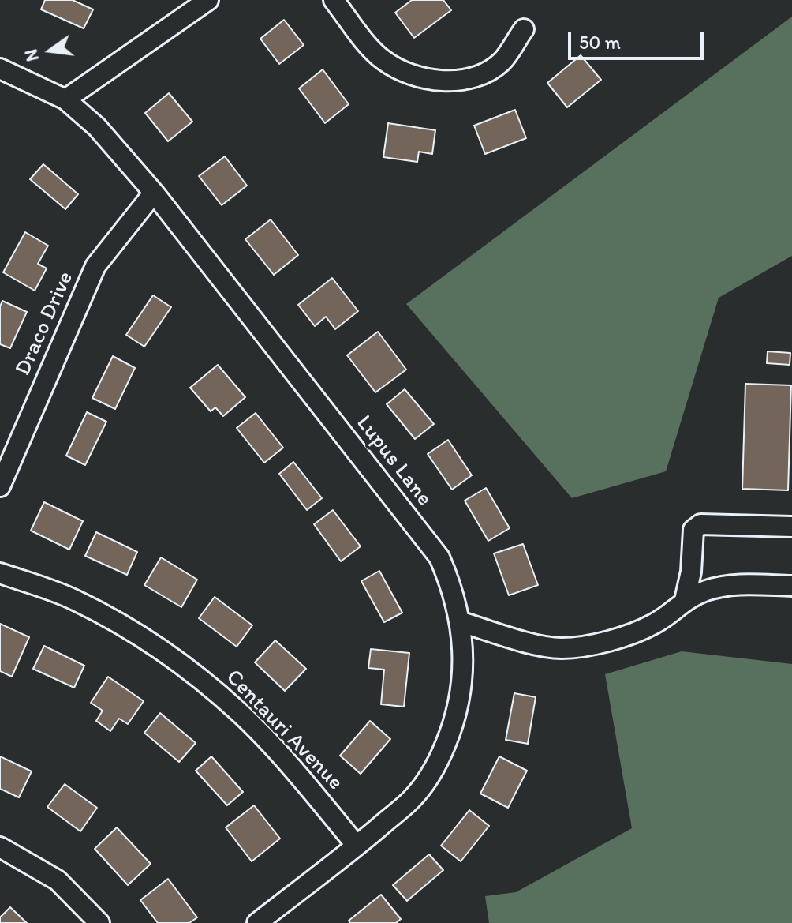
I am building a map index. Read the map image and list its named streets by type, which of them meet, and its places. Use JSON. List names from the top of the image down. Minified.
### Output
{"streets":{"street":["Draco Drive","Lupus Lane","Centauri Avenue"]},"crossings":[["Draco Drive","Lupus Lane"],["Lupus Lane","Centauri Avenue"]],"scale_bar":"50 m","north":"left"}
